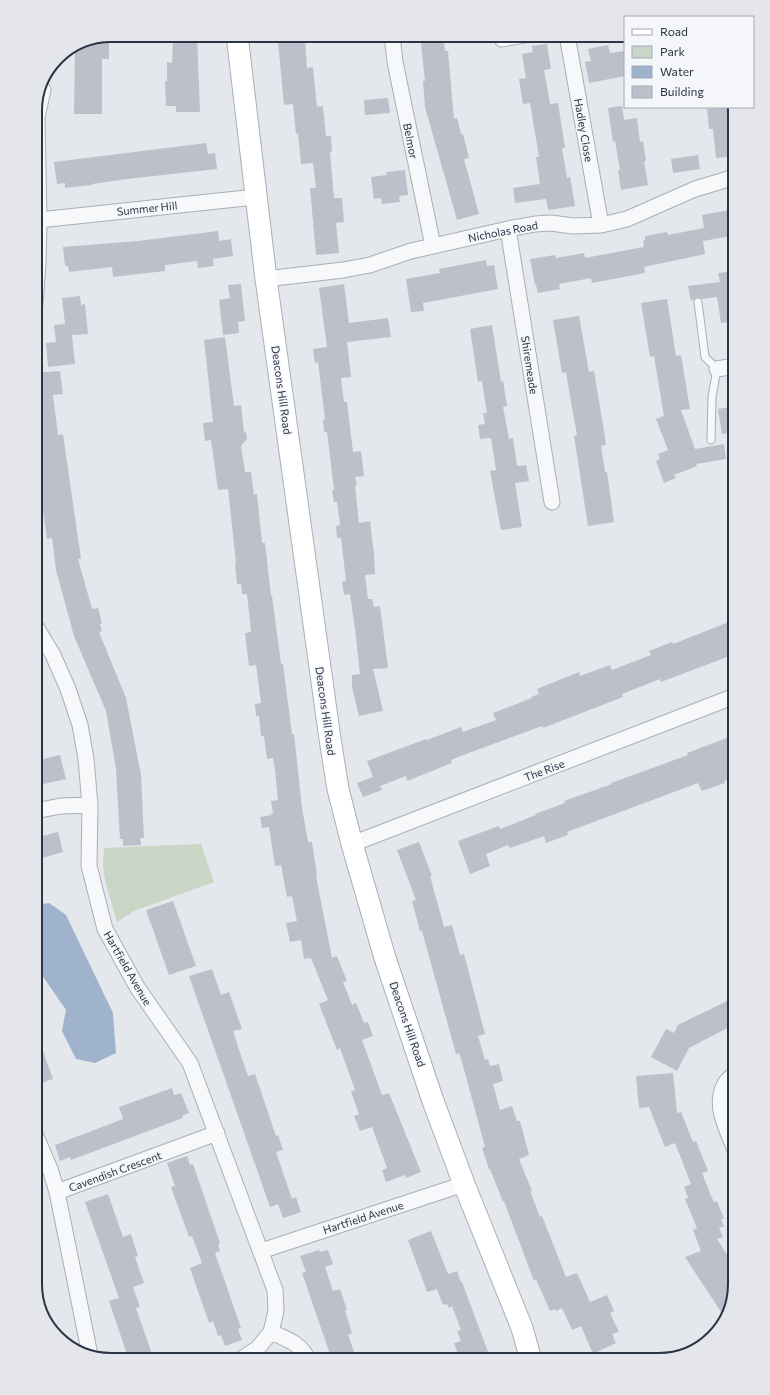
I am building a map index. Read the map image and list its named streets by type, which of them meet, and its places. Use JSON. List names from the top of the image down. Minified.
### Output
{"streets":{"street":["Hadley Close","Belmor","Summer Hill","Nicholas Road","Shiremeade","Deacons Hill Road","The Rise","Hartfield Avenue","Cavendish Crescent"]},"crossings":[["Hadley Close","Nicholas Road"],["Belmor","Nicholas Road"],["Summer Hill","Deacons Hill Road"],["Nicholas Road","Shiremeade"],["Nicholas Road","Deacons Hill Road"],["Deacons Hill Road","The Rise"],["Deacons Hill Road","Hartfield Avenue"],["Hartfield Avenue","Cavendish Crescent"]],"legend":["Road","Park","Water","Building"]}
